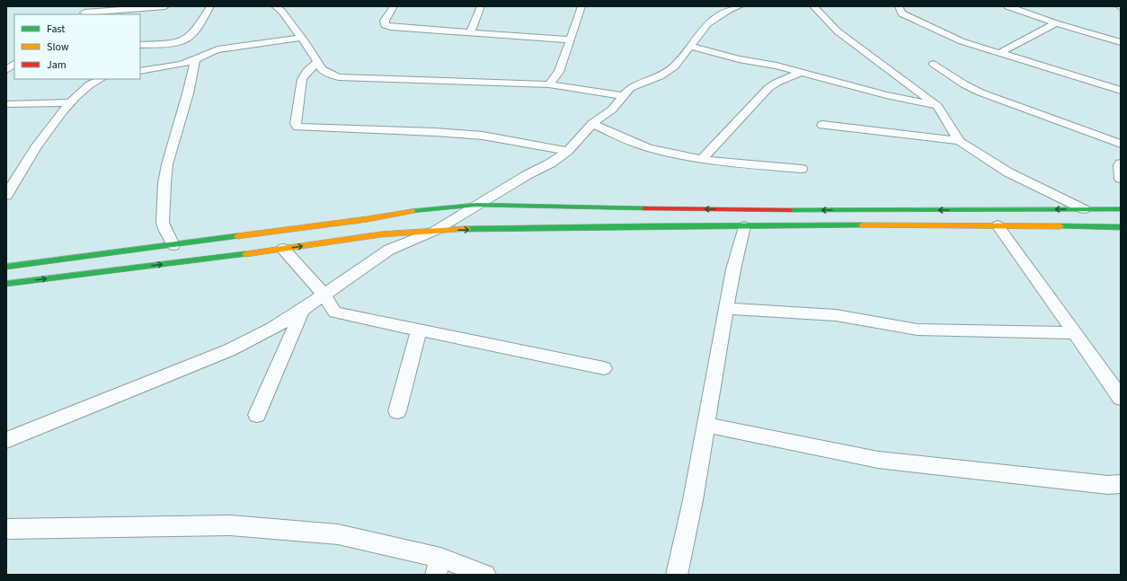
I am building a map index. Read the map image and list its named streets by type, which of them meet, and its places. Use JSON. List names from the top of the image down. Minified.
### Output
{"legend":["Fast","Slow","Jam"]}
